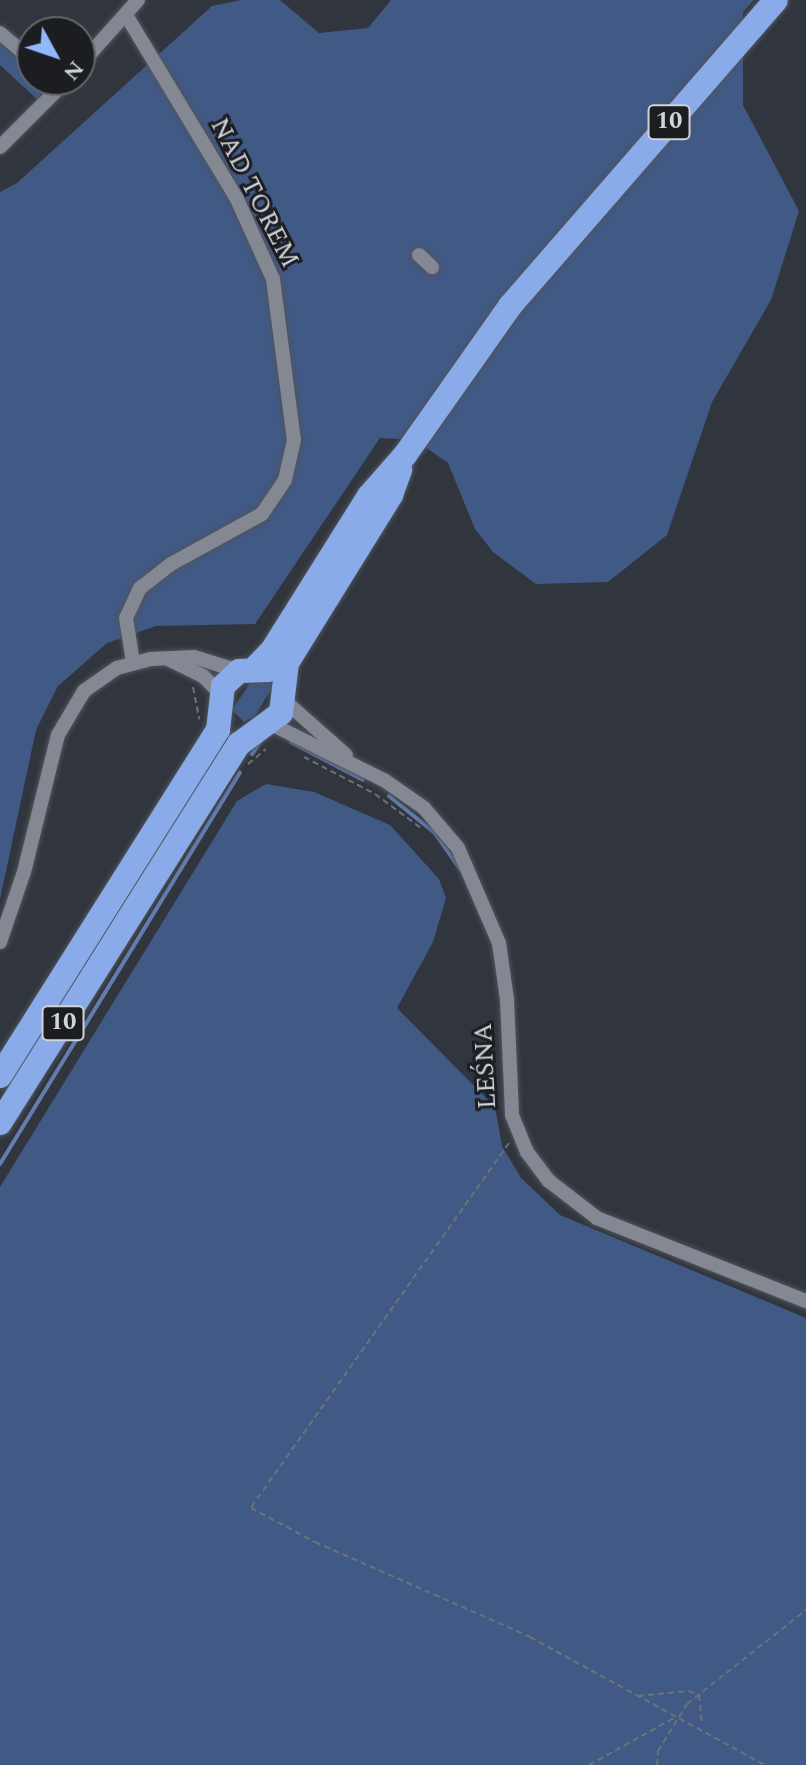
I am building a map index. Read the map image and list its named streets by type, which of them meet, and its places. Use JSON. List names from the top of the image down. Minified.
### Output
{"streets":{"highway":["10"],"street":["NAD TOREM","LEŚNA"]},"crossings":[["10","LEŚNA"]],"north":"bottom right"}
